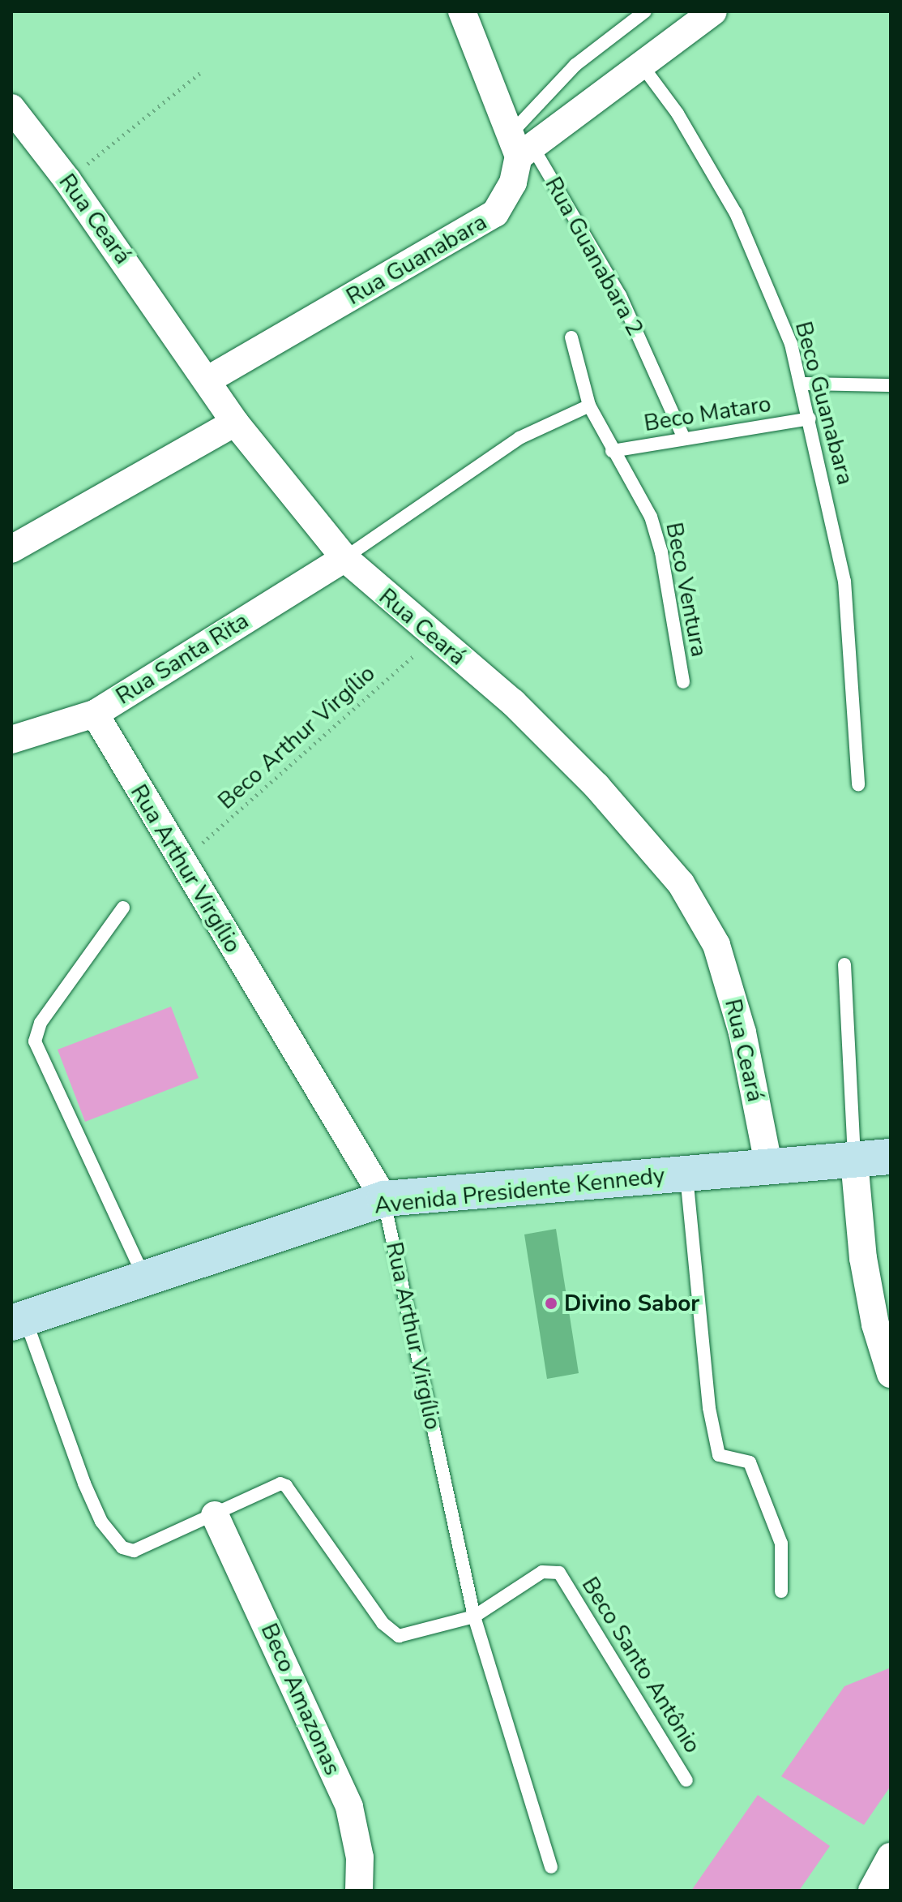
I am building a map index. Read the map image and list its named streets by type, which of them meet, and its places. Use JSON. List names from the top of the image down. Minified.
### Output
{"streets":{"street":["Rua Ceará","Rua Guanabara 2","Rua Guanabara","Rua Santa Rita","Rua Arthur Virgílio","Avenida Presidente Kennedy","Beco Amazonas"],"lane":["Beco Guanabara","Beco Mataro","Beco Ventura","Beco Santo Antônio"],"path":["Beco Arthur Virgílio"]},"crossings":[["Rua Ceará","Rua Guanabara"],["Rua Ceará","Rua Santa Rita"],["Rua Ceará","Beco Arthur Virgílio"],["Rua Ceará","Avenida Presidente Kennedy"],["Rua Guanabara 2","Rua Guanabara"],["Rua Guanabara 2","Beco Mataro"],["Beco Guanabara","Beco Mataro"],["Beco Mataro","Beco Ventura"],["Rua Santa Rita","Rua Arthur Virgílio"],["Beco Arthur Virgílio","Rua Arthur Virgílio"],["Rua Arthur Virgílio","Avenida Presidente Kennedy"],["Rua Arthur Virgílio","Beco Santo Antônio"]],"places":["Divino Sabor"]}
